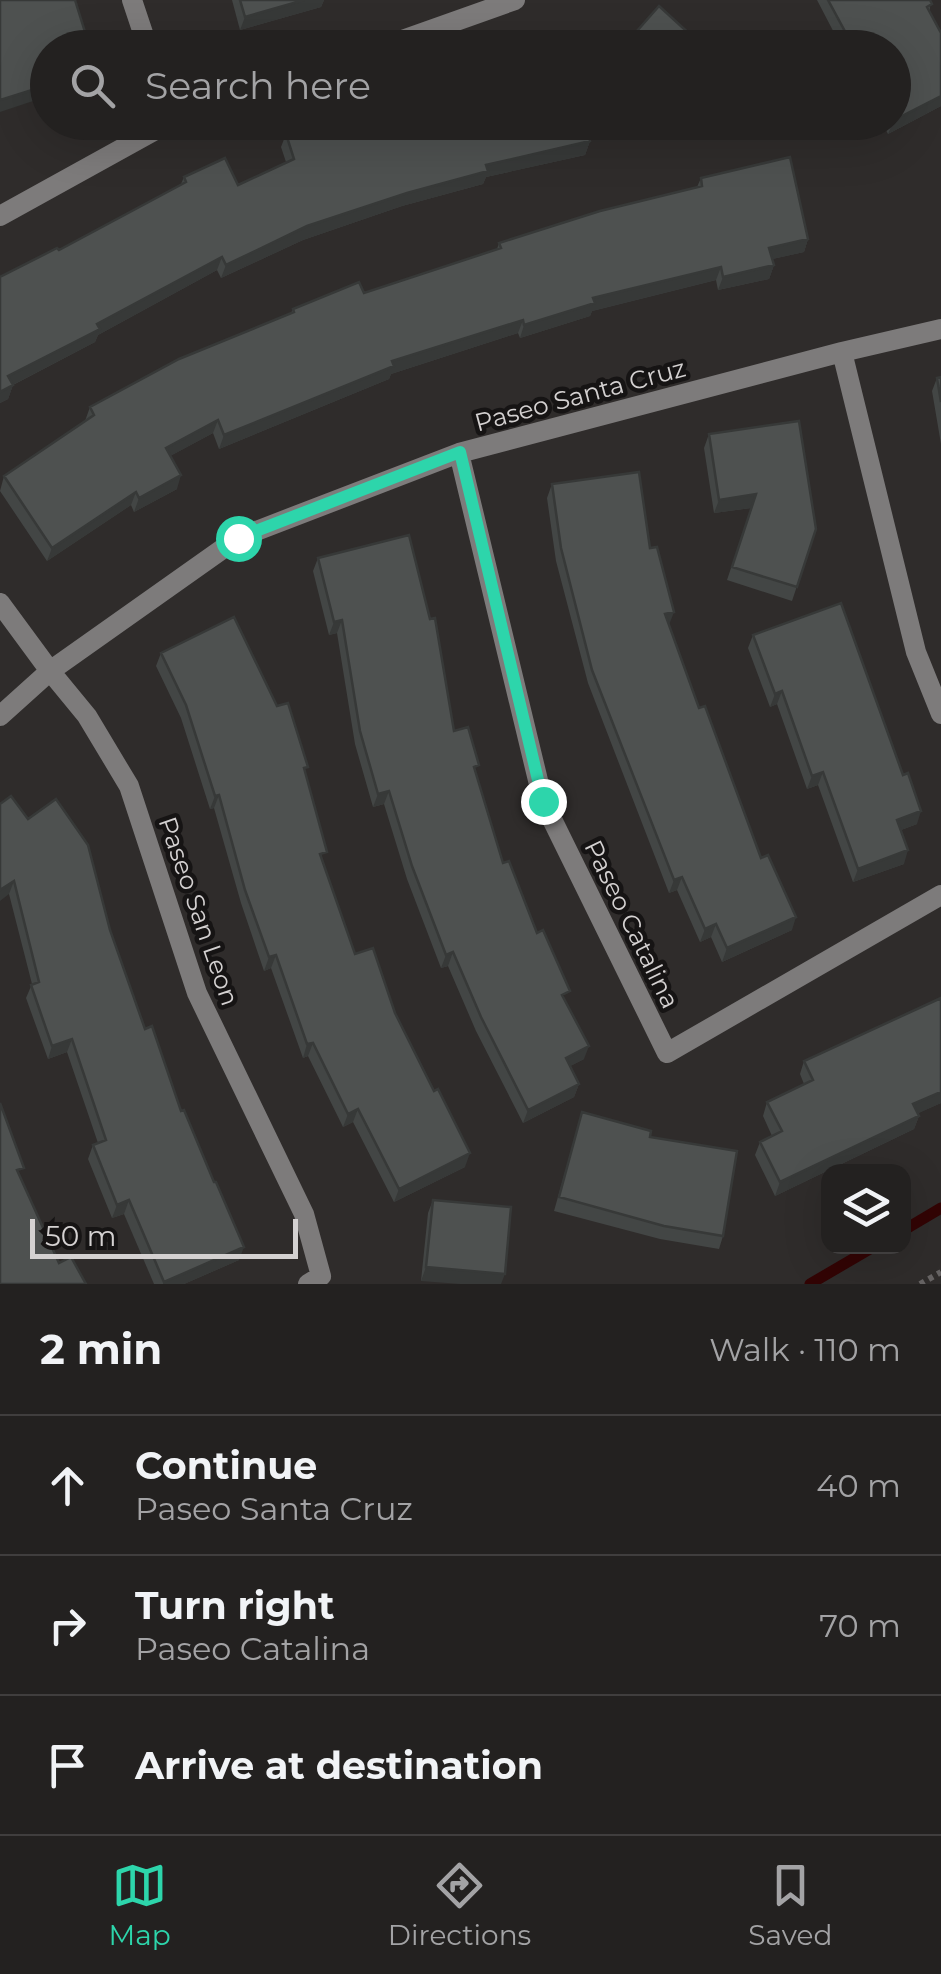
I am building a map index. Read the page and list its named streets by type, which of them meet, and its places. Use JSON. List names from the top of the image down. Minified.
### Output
{"streets":{"street":["Paseo Santa Cruz","Paseo San Leon","Paseo Catalina"]},"crossings":[["Paseo Santa Cruz","Paseo San Leon"],["Paseo Santa Cruz","Paseo Catalina"]],"scale_bar":"50 m","page":{"search":"Search here","scale":"50 m","heading":["2 min","Walk · 110 m"],"list":[["Continue","Paseo Santa Cruz","40 m"],["Turn right","Paseo Catalina","70 m"],"Arrive at destination"],"nav":["Map","Directions","Saved"]}}
